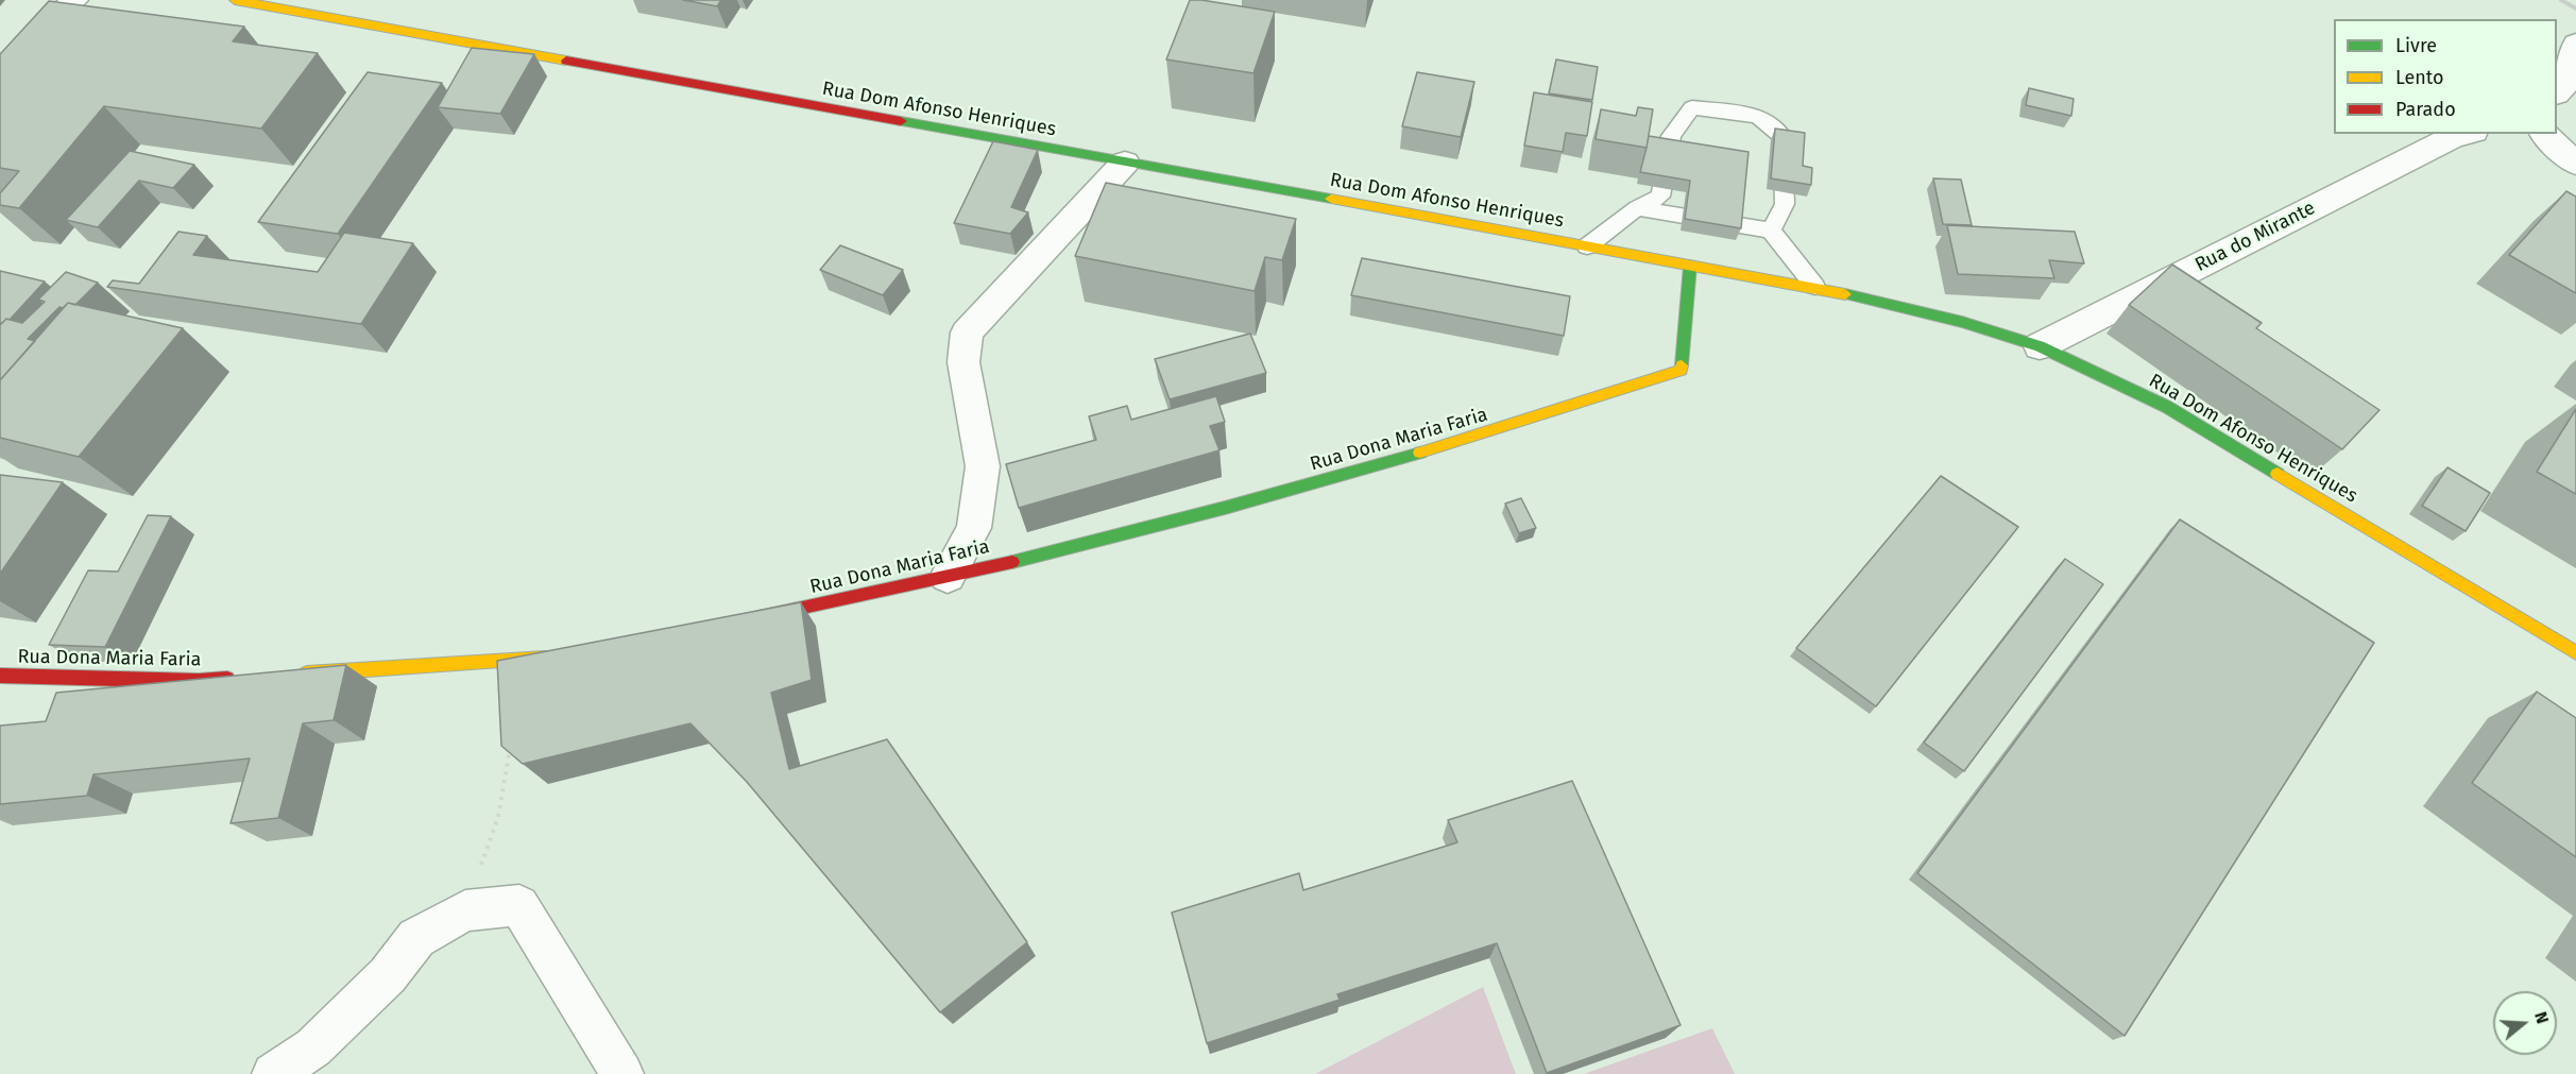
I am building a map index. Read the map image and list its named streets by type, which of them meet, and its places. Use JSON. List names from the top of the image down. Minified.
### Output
{"streets":{"main road":["Rua Dom Afonso Henriques","Rua Dona Maria Faria"],"street":["Rua do Mirante"]},"crossings":[["Rua Dom Afonso Henriques","Rua do Mirante"],["Rua Dom Afonso Henriques","Rua Dona Maria Faria"]],"legend":["Livre","Lento","Parado"],"north":"right"}
